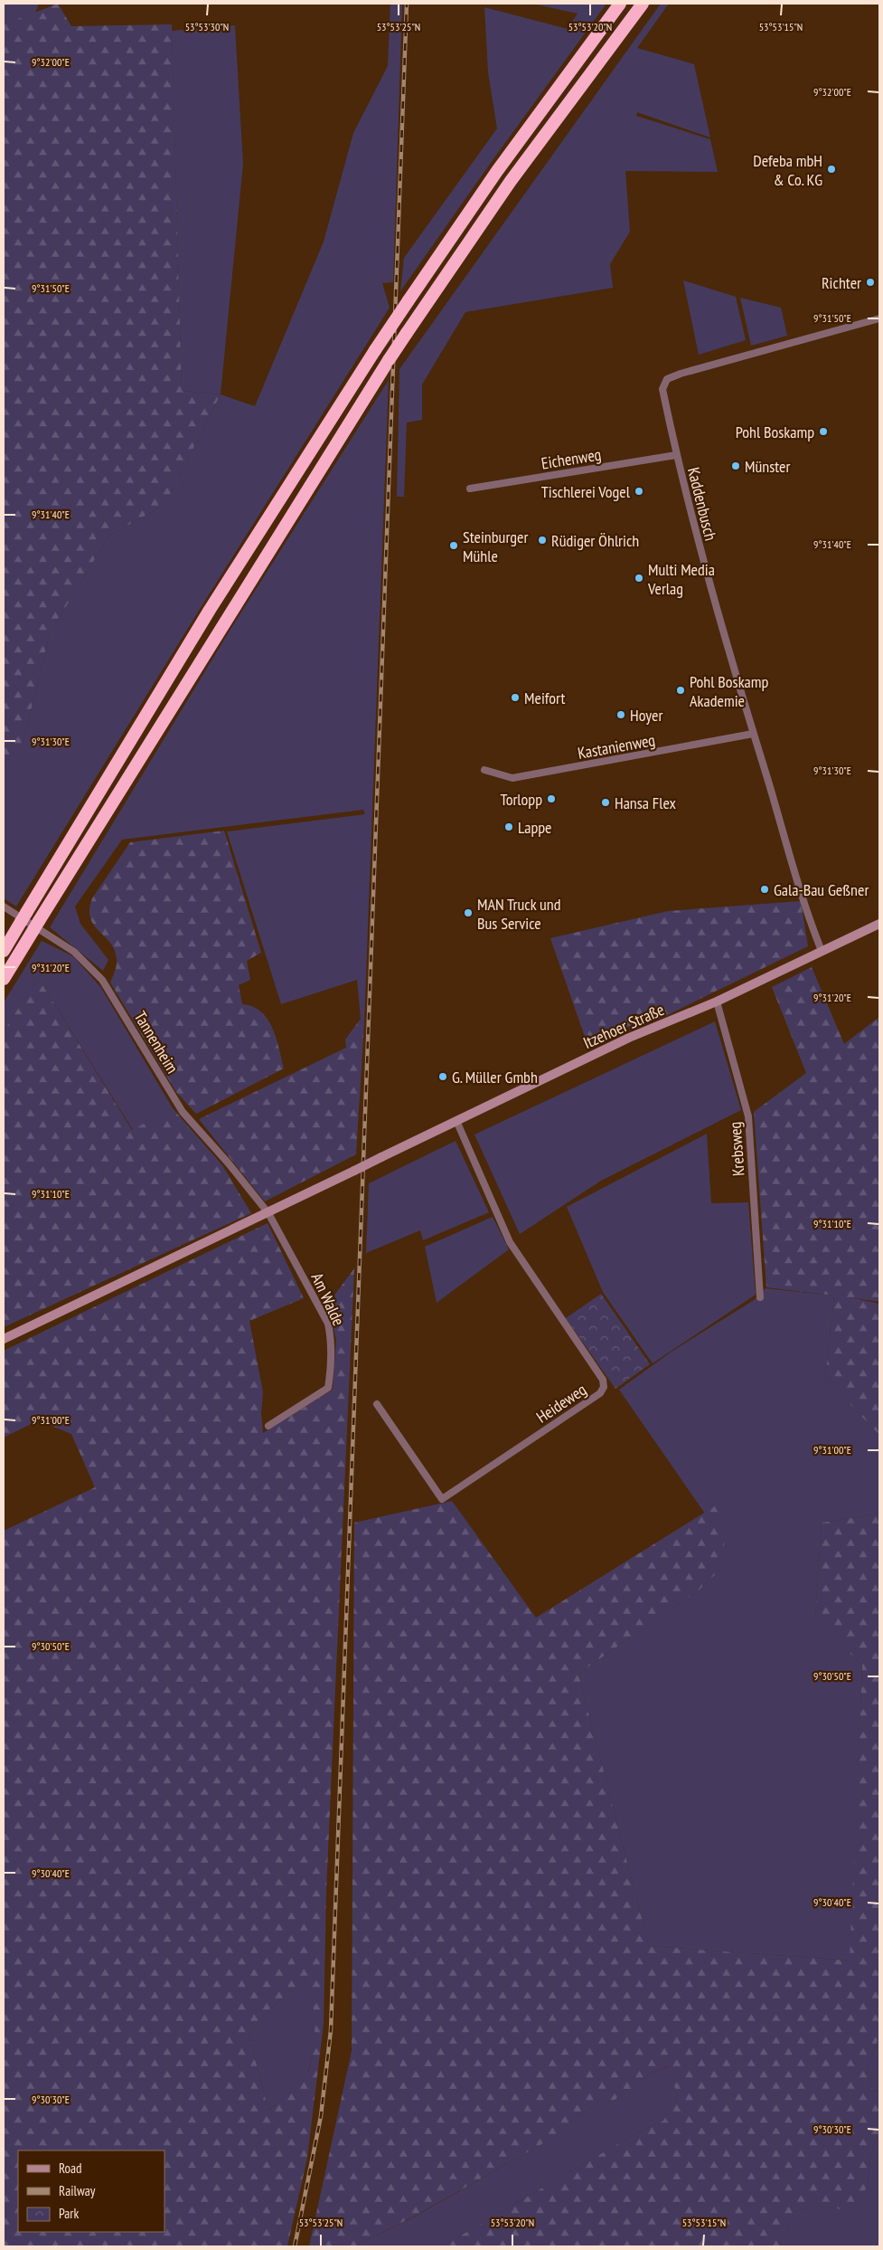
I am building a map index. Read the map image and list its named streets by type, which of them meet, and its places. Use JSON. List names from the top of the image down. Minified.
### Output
{"streets":{"main road":["Itzehoer Straße"],"street":["Eichenweg","Kaddenbusch","Kastanienweg","Tannenheim","Krebsweg","Am Walde","Heideweg"]},"crossings":[["Eichenweg","Kaddenbusch"],["Kaddenbusch","Kastanienweg"],["Kaddenbusch","Itzehoer Straße"],["Itzehoer Straße","Tannenheim"],["Itzehoer Straße","Krebsweg"],["Itzehoer Straße","Am Walde"],["Itzehoer Straße","Heideweg"],["Tannenheim","Am Walde"]],"places":["Defeba mbH & Co. KG","Richter","Pohl Boskamp","Münster","Tischlerei Vogel","Rüdiger Öhlrich","Steinburger Mühle","Multi Media Verlag","Pohl Boskamp Akademie","Meifort","Hoyer","Torlopp","Hansa Flex","Lappe","Gala-Bau Geßner","MAN Truck und Bus Service","G. Müller Gmbh"],"legend":["Road","Railway","Park"],"coordinates":["53°53'30\"N","53°53'25\"N","53°53'20\"N","53°53'15\"N","9°32'00\"E","9°31'50\"E","9°31'40\"E","9°31'30\"E","9°31'20\"E","9°31'10\"E","9°31'00\"E","9°30'50\"E","9°30'40\"E","9°30'30\"E"]}
